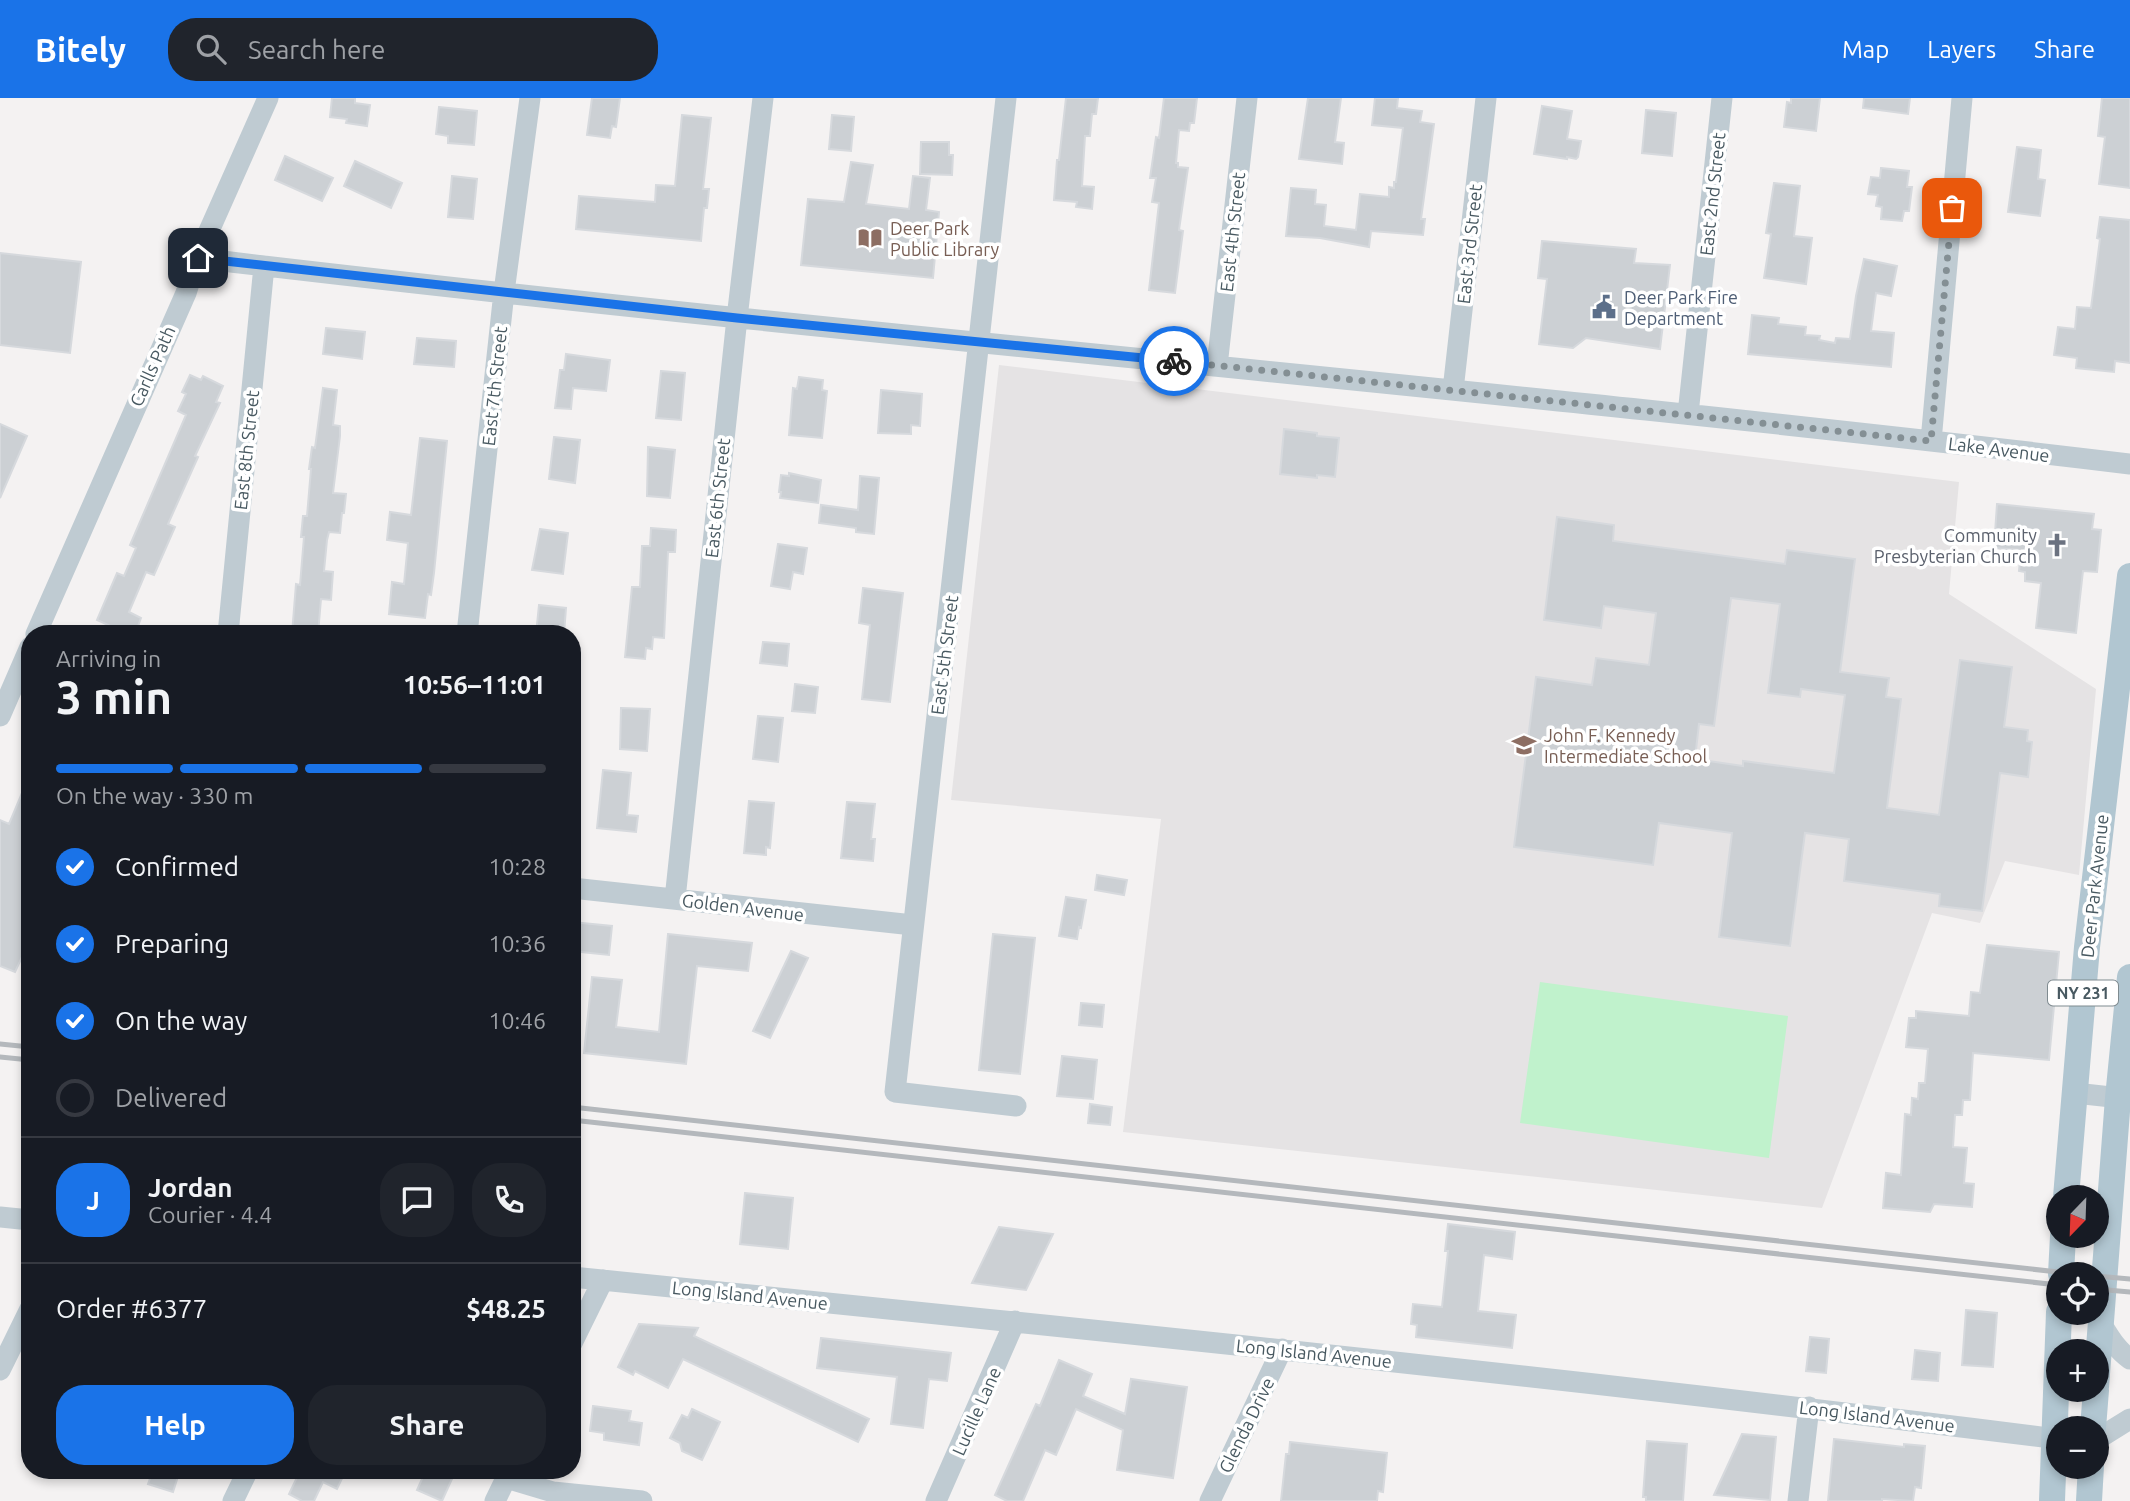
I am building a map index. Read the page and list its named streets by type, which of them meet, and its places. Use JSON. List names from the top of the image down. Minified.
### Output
{"streets":{"main road":["Deer Park Avenue","NY 231"],"street":["East 2nd Street","East 4th Street","East 3rd Street","Carlls Path","East 7th Street","Lake Avenue","East 8th Street","East 6th Street","East 5th Street","Golden Avenue","Long Island Avenue","Lucille Lane","Glenda Drive"]},"crossings":[["East 2nd Street","Lake Avenue"],["East 4th Street","Lake Avenue"],["East 3rd Street","Lake Avenue"],["Carlls Path","Lake Avenue"],["East 7th Street","Lake Avenue"],["Lake Avenue","East 8th Street"],["Lake Avenue","East 6th Street"],["Lake Avenue","East 5th Street"],["East 6th Street","Golden Avenue"],["East 5th Street","Golden Avenue"],["Long Island Avenue","Lucille Lane"],["Long Island Avenue","Glenda Drive"]],"places":{"library":["Deer Park Public Library"],"public building":["Deer Park Fire Department"],"church":["Community Presbyterian Church"],"school or university":["John F. Kennedy Intermediate School"]},"north":"bottom left","page":{"header":"Bitely","search":"Search here","nav":["Map","Layers","Share"],"heading":["3 min","Arriving in","10:56–11:01"],"panel":["Jordan","Courier · 4.4","Order #6377","$48.25"],"bar":"On the way · 330 m","list":[["Confirmed","10:28"],["Preparing","10:36"],["On the way","10:46"],"Delivered"],"round":"J","map_buttons":["+","−"],"buttons":["Help","Share"]}}
